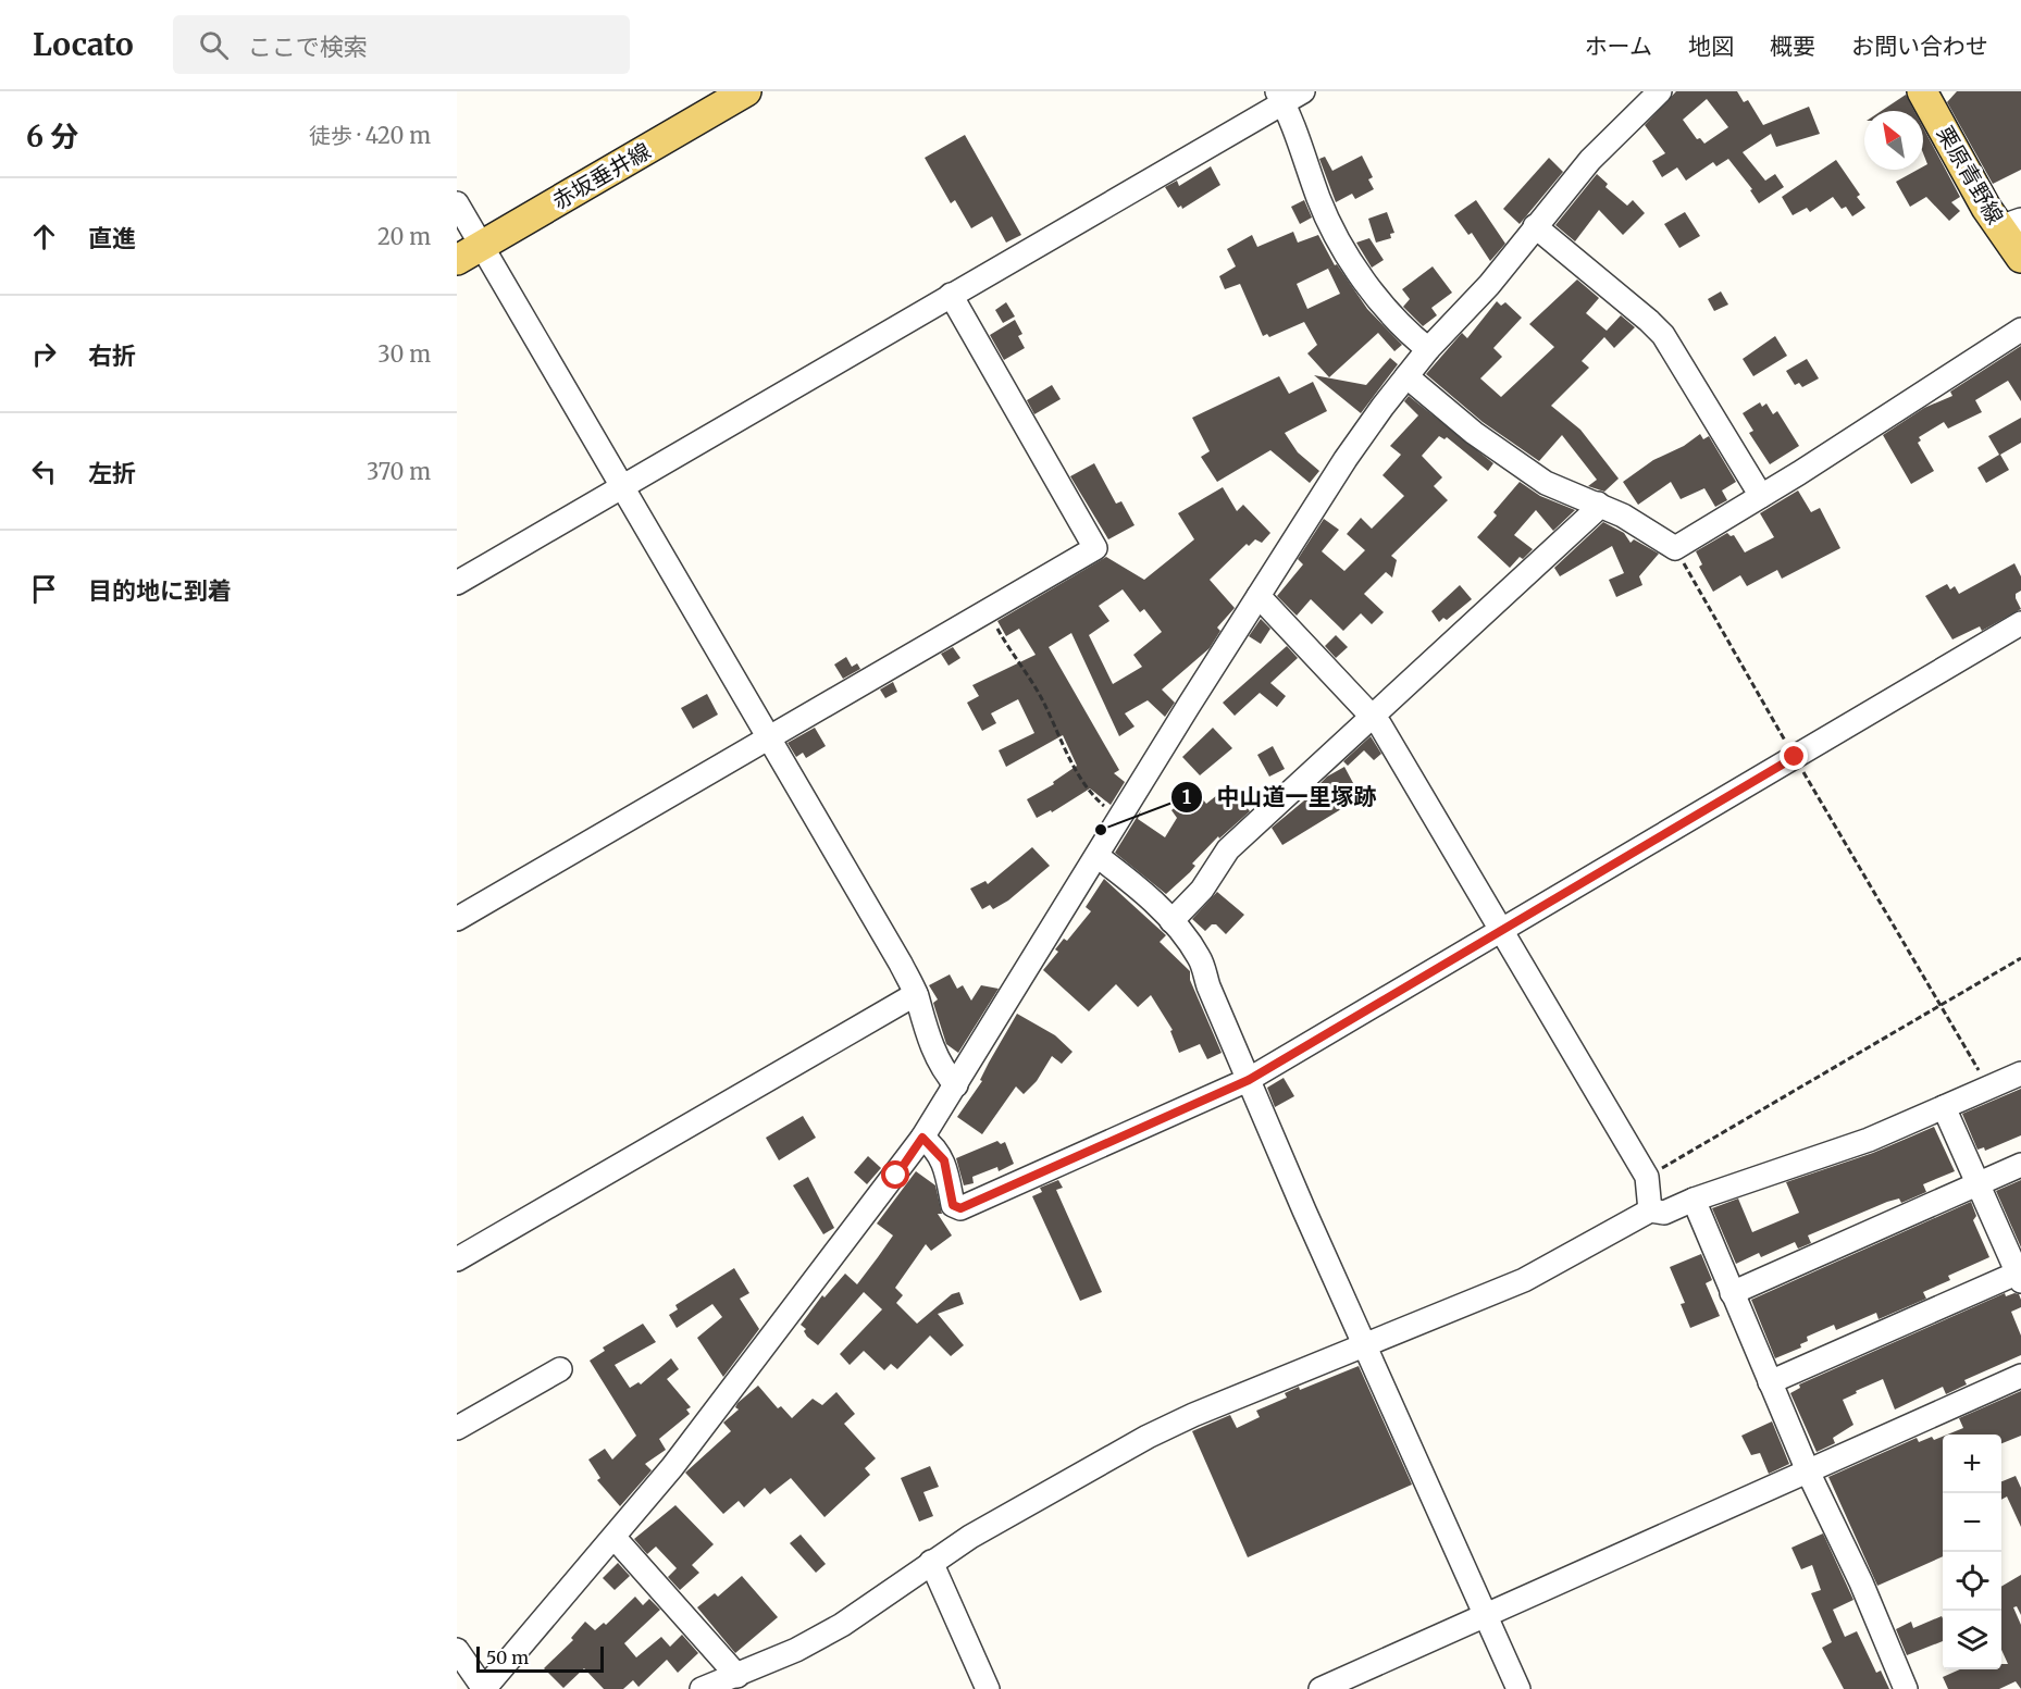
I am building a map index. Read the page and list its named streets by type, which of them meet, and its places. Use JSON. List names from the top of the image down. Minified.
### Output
{"streets":{"main road":["栗原青野線","赤坂垂井線"]},"places":["中山道一里塚跡"],"scale_bar":"50 m","north":"top left","page":{"header":"Locato","search":"ここで検索","nav":["ホーム","地図","概要","お問い合わせ"],"heading":["6 分","徒歩 · 420 m"],"list":[["直進","20 m"],["右折","30 m"],["左折","370 m"],"目的地に到着"],"map_buttons":["+","−"],"scale":"50 m"}}
